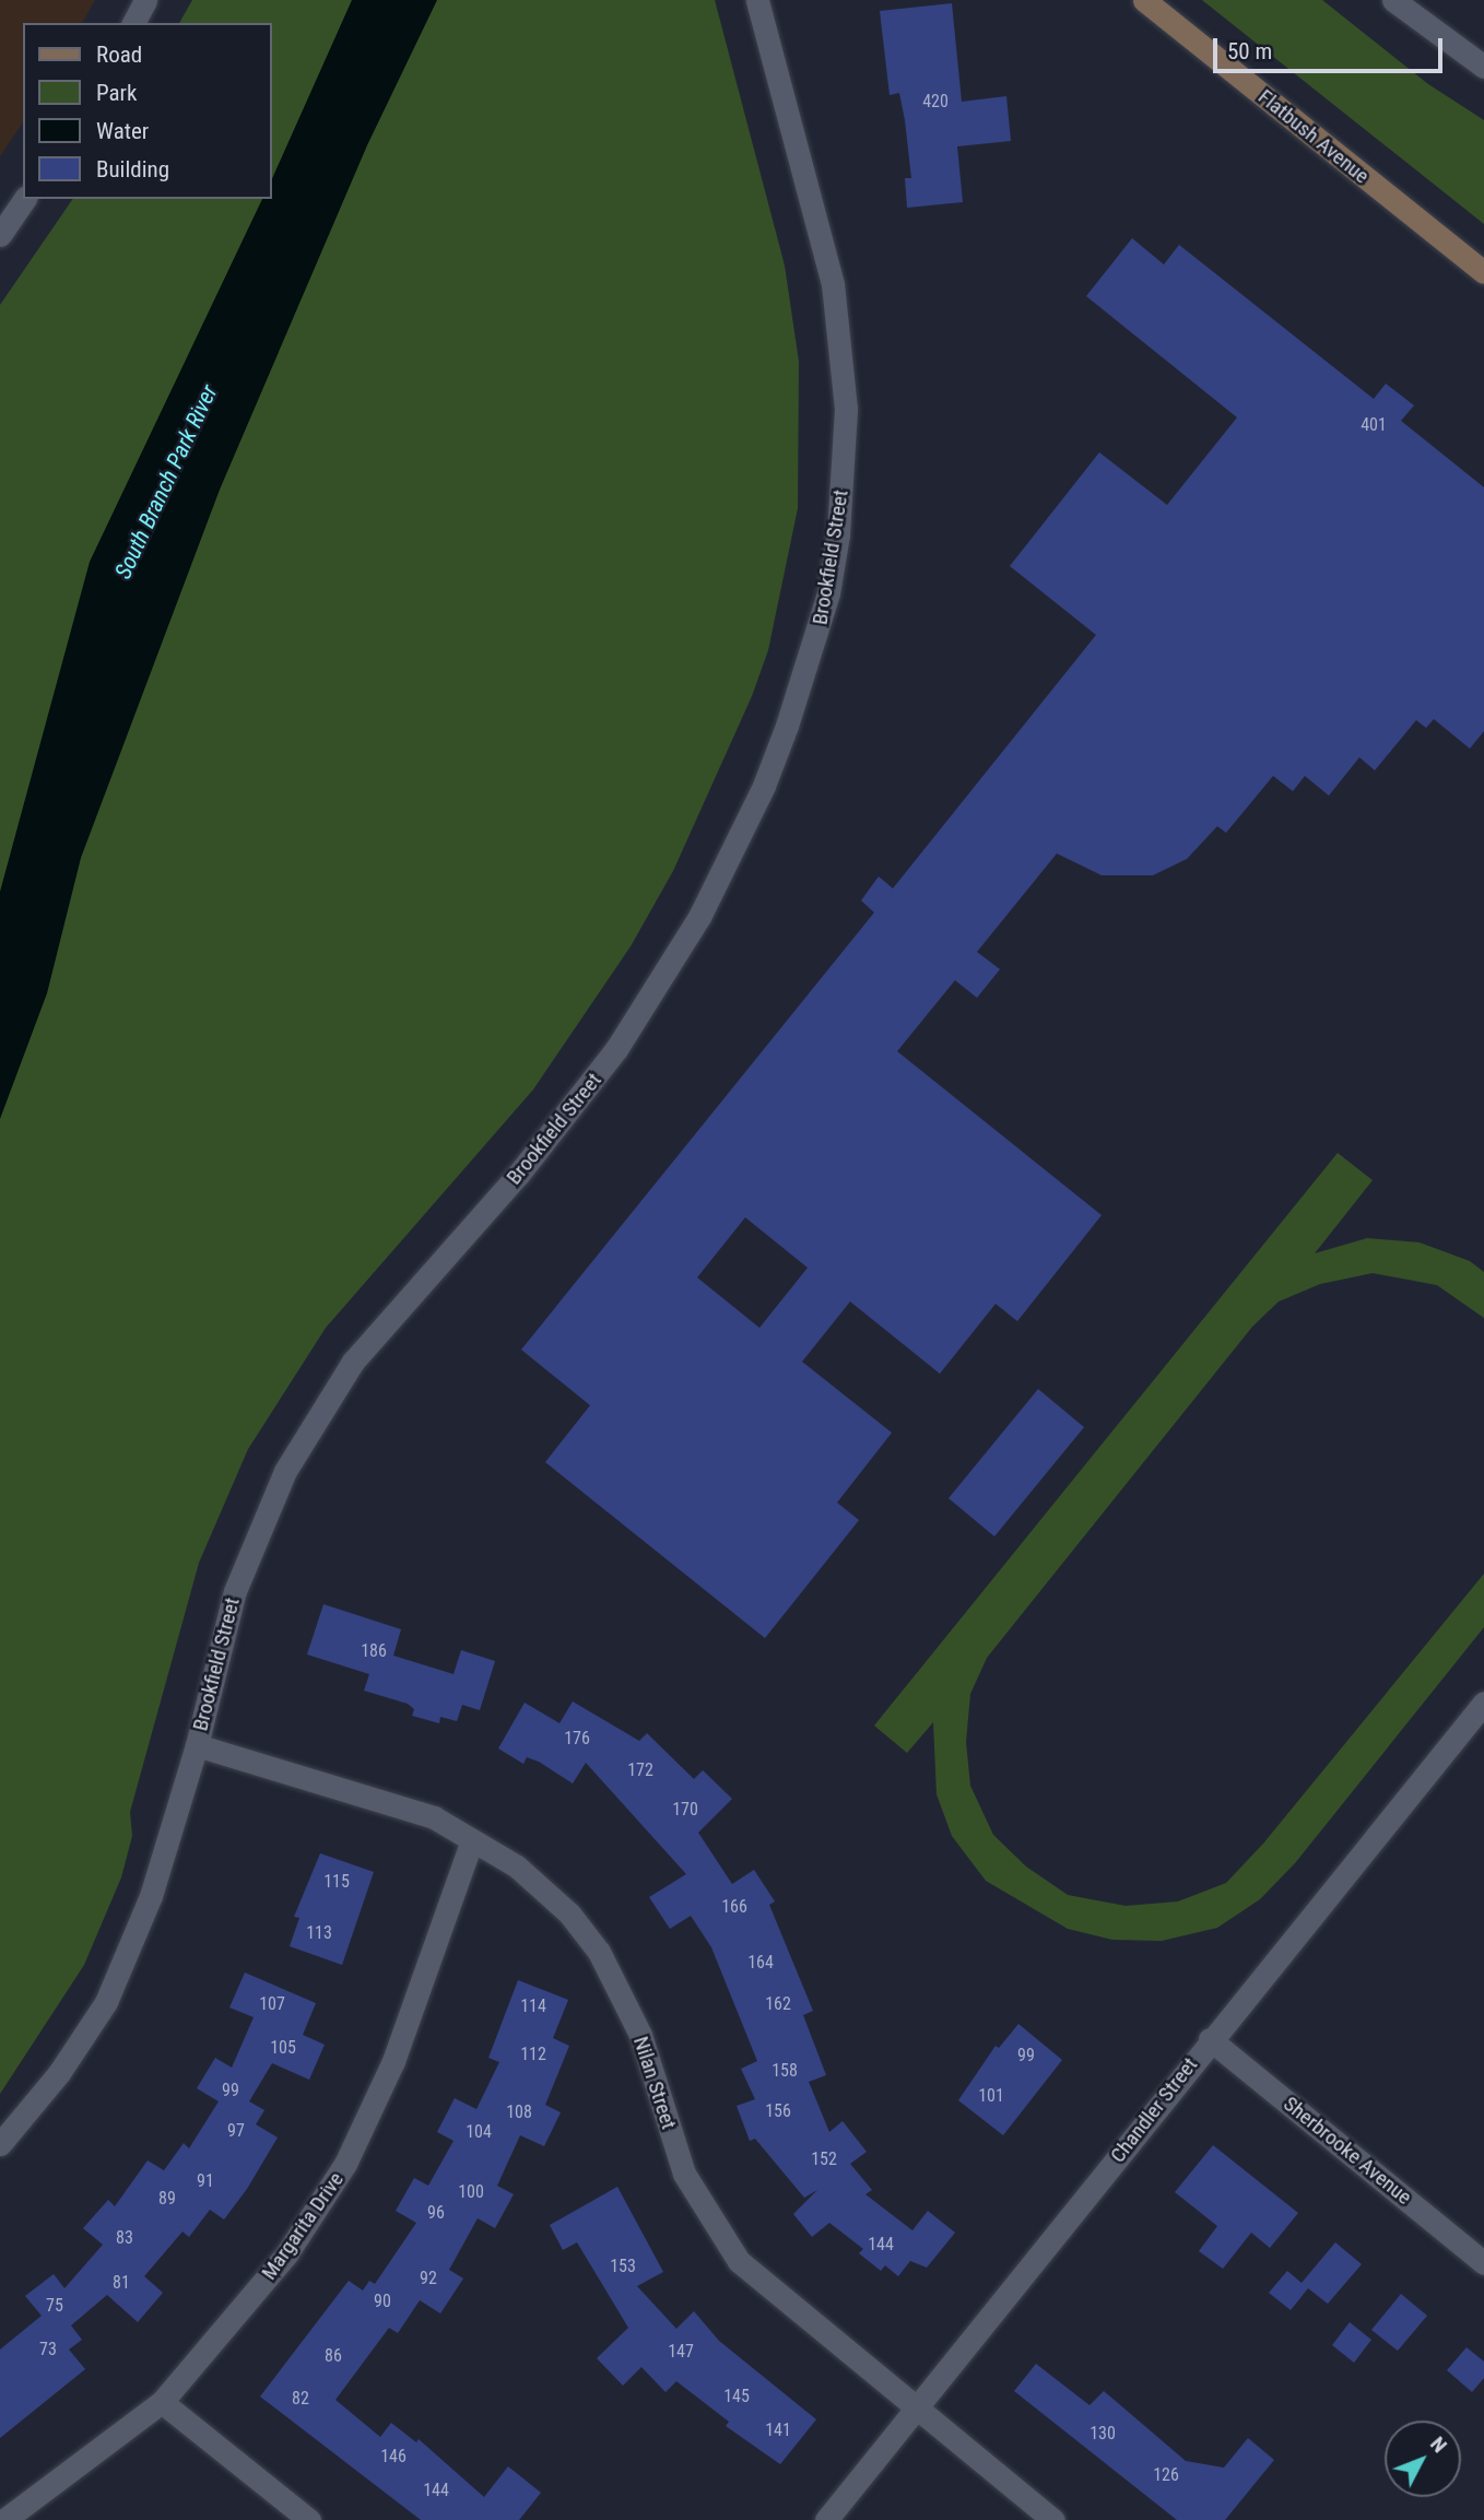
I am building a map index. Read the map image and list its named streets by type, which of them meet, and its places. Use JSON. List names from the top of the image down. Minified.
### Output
{"streets":{"street":["Flatbush Avenue","Brookfield Street","Nilan Street","Chandler Street","Sherbrooke Avenue","Margarita Drive"]},"crossings":[["Brookfield Street","Nilan Street"],["Nilan Street","Chandler Street"],["Nilan Street","Margarita Drive"],["Chandler Street","Sherbrooke Avenue"]],"water":["South Branch Park River"],"house_numbers":["420","401","186","176","172","170","115","166","113","164","107","162","114","105","112","99","158","99","101","156","108","97","104","152","91","100","89","96","83","144","153","92","81","90","75","73","147","86","145","82","141","130","146","126","144"],"legend":["Road","Park","Water","Building"],"scale_bar":"50 m","north":"top right"}
